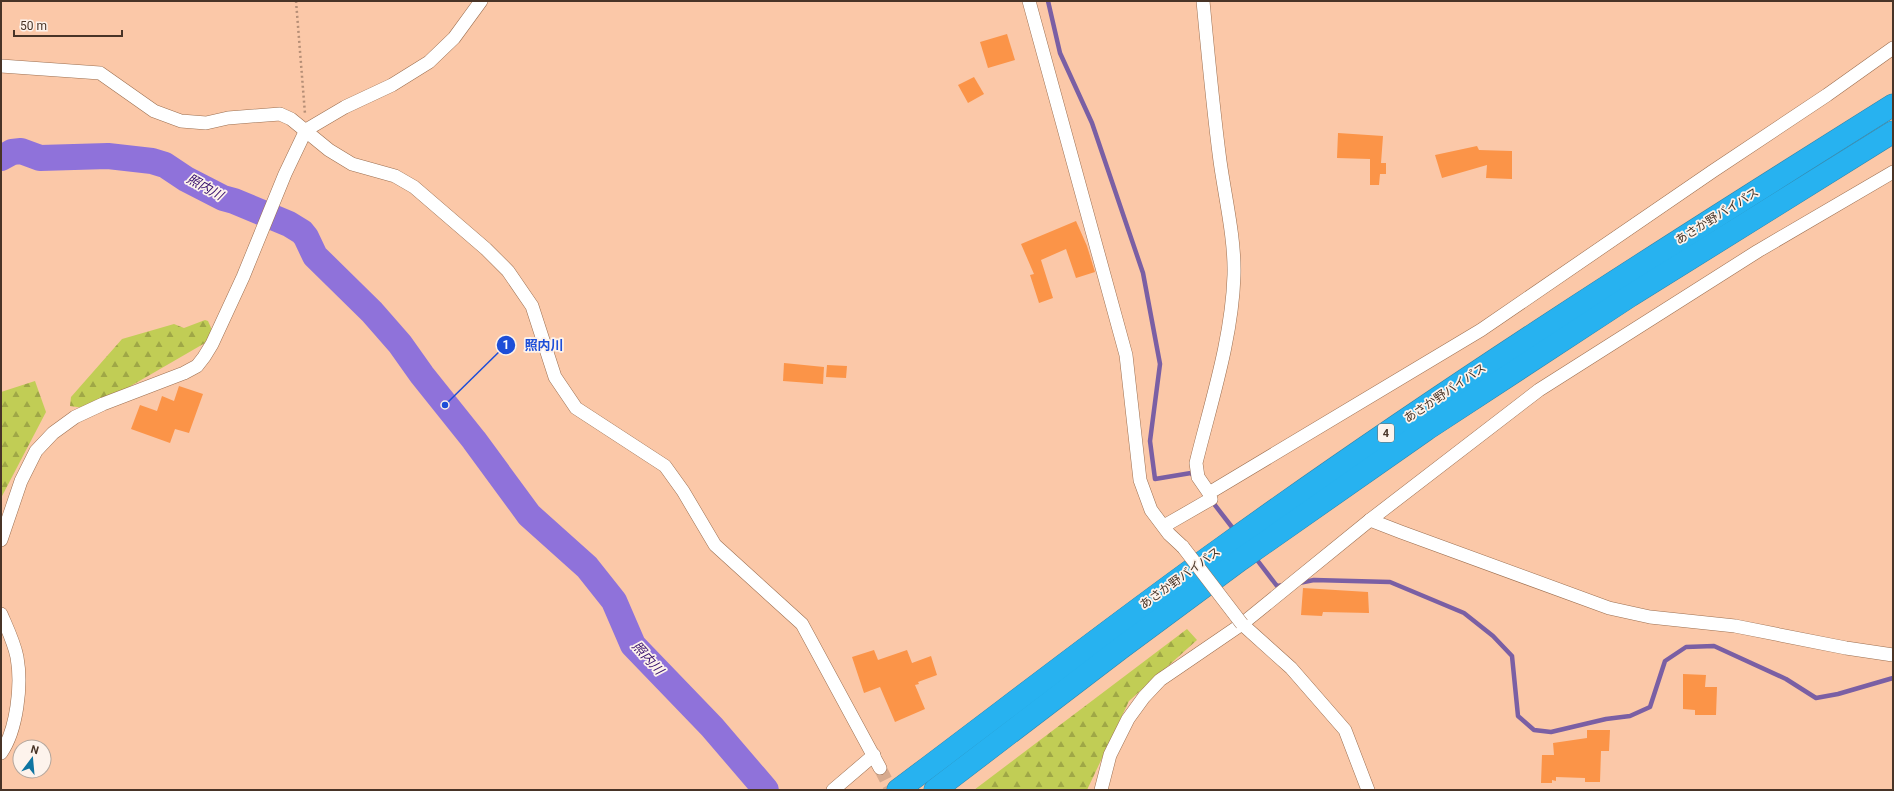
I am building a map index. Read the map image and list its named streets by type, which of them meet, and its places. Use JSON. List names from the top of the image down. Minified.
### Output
{"streets":{"highway":["あさか野バイパス","4"]},"water":["照内川"],"places":["照内川"],"scale_bar":"50 m","north":"top"}
